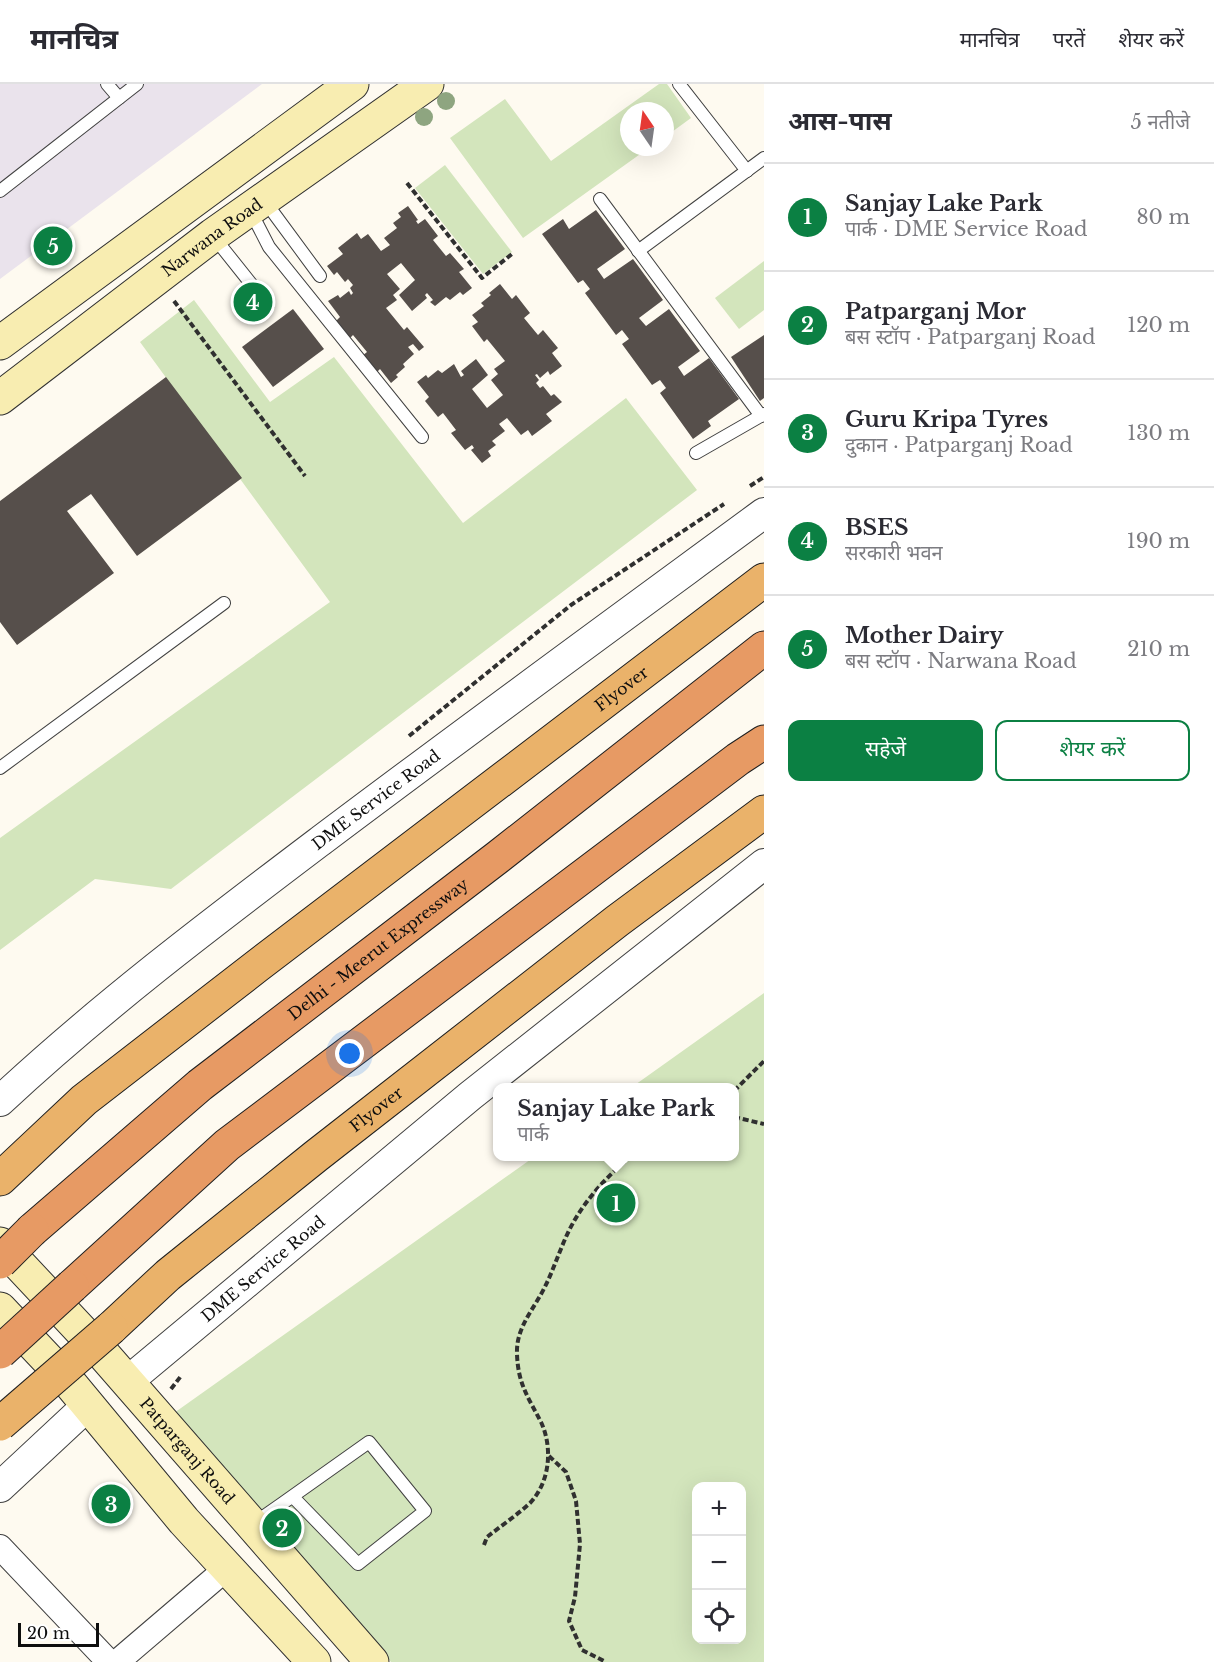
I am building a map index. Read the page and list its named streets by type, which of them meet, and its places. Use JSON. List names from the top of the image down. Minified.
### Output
{"streets":{"highway":["Flyover","Delhi - Meerut Expressway"],"main road":["Narwana Road","Patparganj Road"],"street":["DME Service Road"]},"crossings":[["DME Service Road","Patparganj Road"]],"scale_bar":"20 m","north":"top","page":{"header":"मानचित्र","nav":["मानचित्र","परतें","शेयर करें"],"heading":["आस-पास","5 नतीजे"],"list":[{"mark":"1","name":"Sanjay Lake Park","note":"पार्क · DME Service Road","value":"80 m"},{"mark":"2","name":"Patparganj Mor","note":"बस स्टॉप · Patparganj Road","value":"120 m"},{"mark":"3","name":"Guru Kripa Tyres","note":"दुकान · Patparganj Road","value":"130 m"},{"mark":"4","name":"BSES","note":"सरकारी भवन","value":"190 m"},{"mark":"5","name":"Mother Dairy","note":"बस स्टॉप · Narwana Road","value":"210 m"}],"pins":["5","4","1","3","2"],"buttons":["सहेजें","शेयर करें"],"popup":["Sanjay Lake Park","पार्क"],"map_buttons":["+","−"],"scale":"20 m"}}
